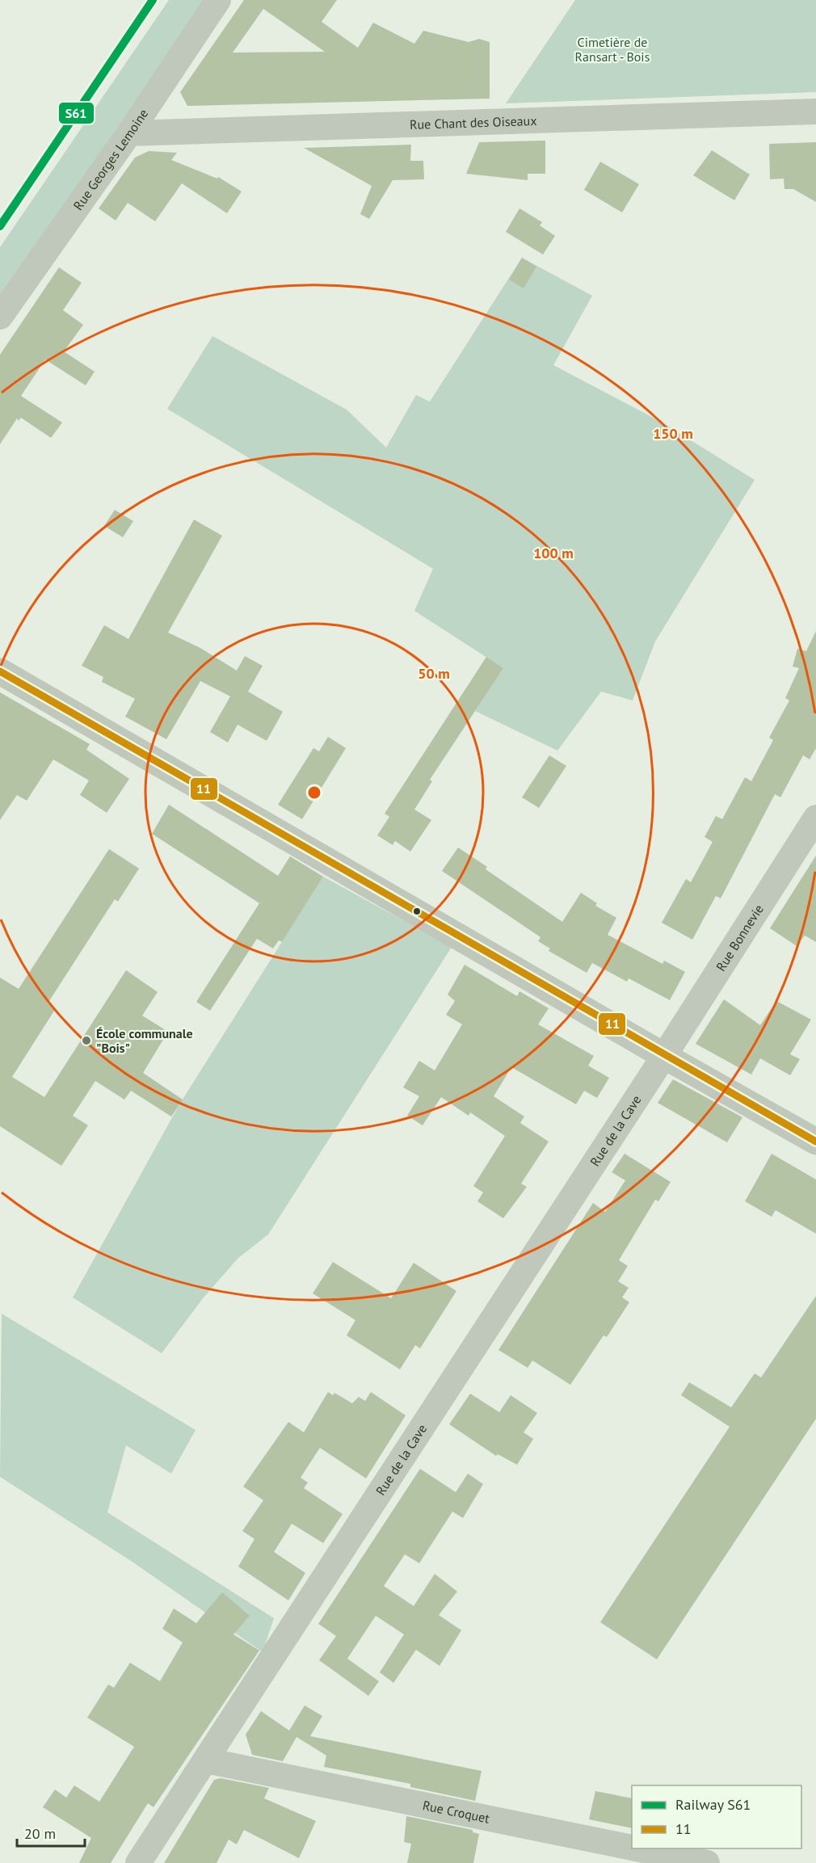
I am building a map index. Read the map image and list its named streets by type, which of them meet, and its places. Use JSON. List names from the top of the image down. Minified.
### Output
{"streets":{"street":["Rue Chant des Oiseaux","Rue Georges Lemoine","Rue Bonnevie","Rue de la Cave","Rue Croquet"]},"crossings":[["Rue Chant des Oiseaux","Rue Georges Lemoine"],["Rue Bonnevie","Rue de la Cave"],["Rue de la Cave","Rue Croquet"]],"parks":["Cimetière de Ransart - Bois"],"places":["École communale \"Bois\""],"lines":["rail line S61","transit line 11"],"legend":["Railway S61","11"],"scale_bar":"20 m","rings":["150 m","100 m","50 m"]}
